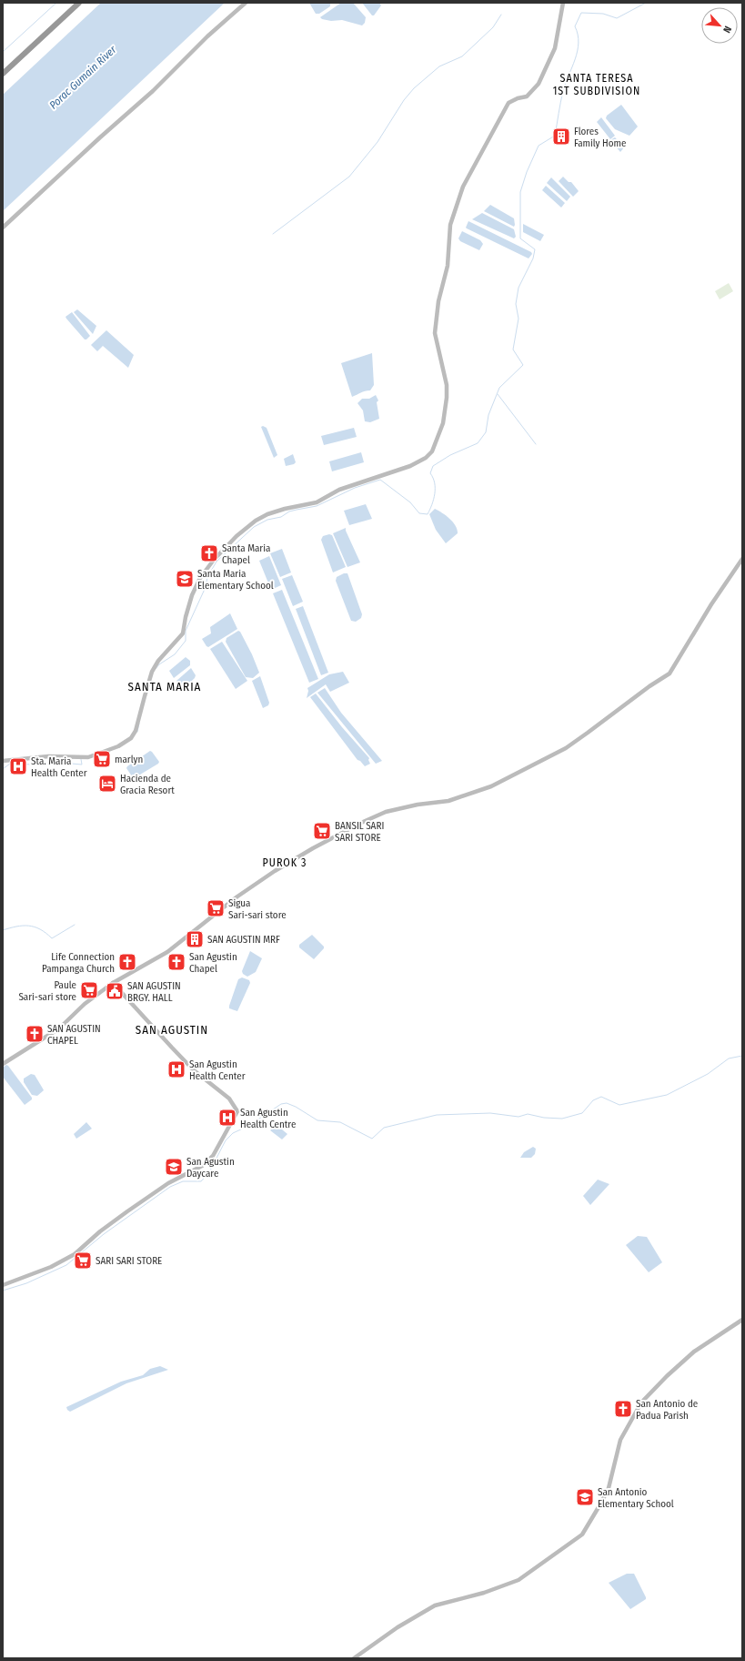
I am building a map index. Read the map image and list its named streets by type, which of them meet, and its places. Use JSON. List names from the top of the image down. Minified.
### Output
{"districts":["SANTA TERESA 1ST SUBDIVISION","SANTA MARIA","PUROK 3","SAN AGUSTIN"],"water":["Porac Gumain River"],"places":{"building":["Flores Family Home","SAN AGUSTIN MRF"],"church":["Santa Maria Chapel","Life Connection Pampanga Church","San Agustin Chapel","SAN AGUSTIN CHAPEL","San Antonio de Padua Parish"],"school or university":["Santa Maria Elementary School","San Agustin Daycare","San Antonio Elementary School"],"supermarket":["marlyn","BANSIL SARI SARI STORE","Sigua Sari-sari store","Paule Sari-sari store","SARI SARI STORE"],"hospital":["Sta. Maria Health Center","San Agustin Health Center","San Agustin Health Centre"],"hotel":["Hacienda de Gracia Resort"],"public building":["SAN AGUSTIN BRGY. HALL"]},"north":"bottom right"}
